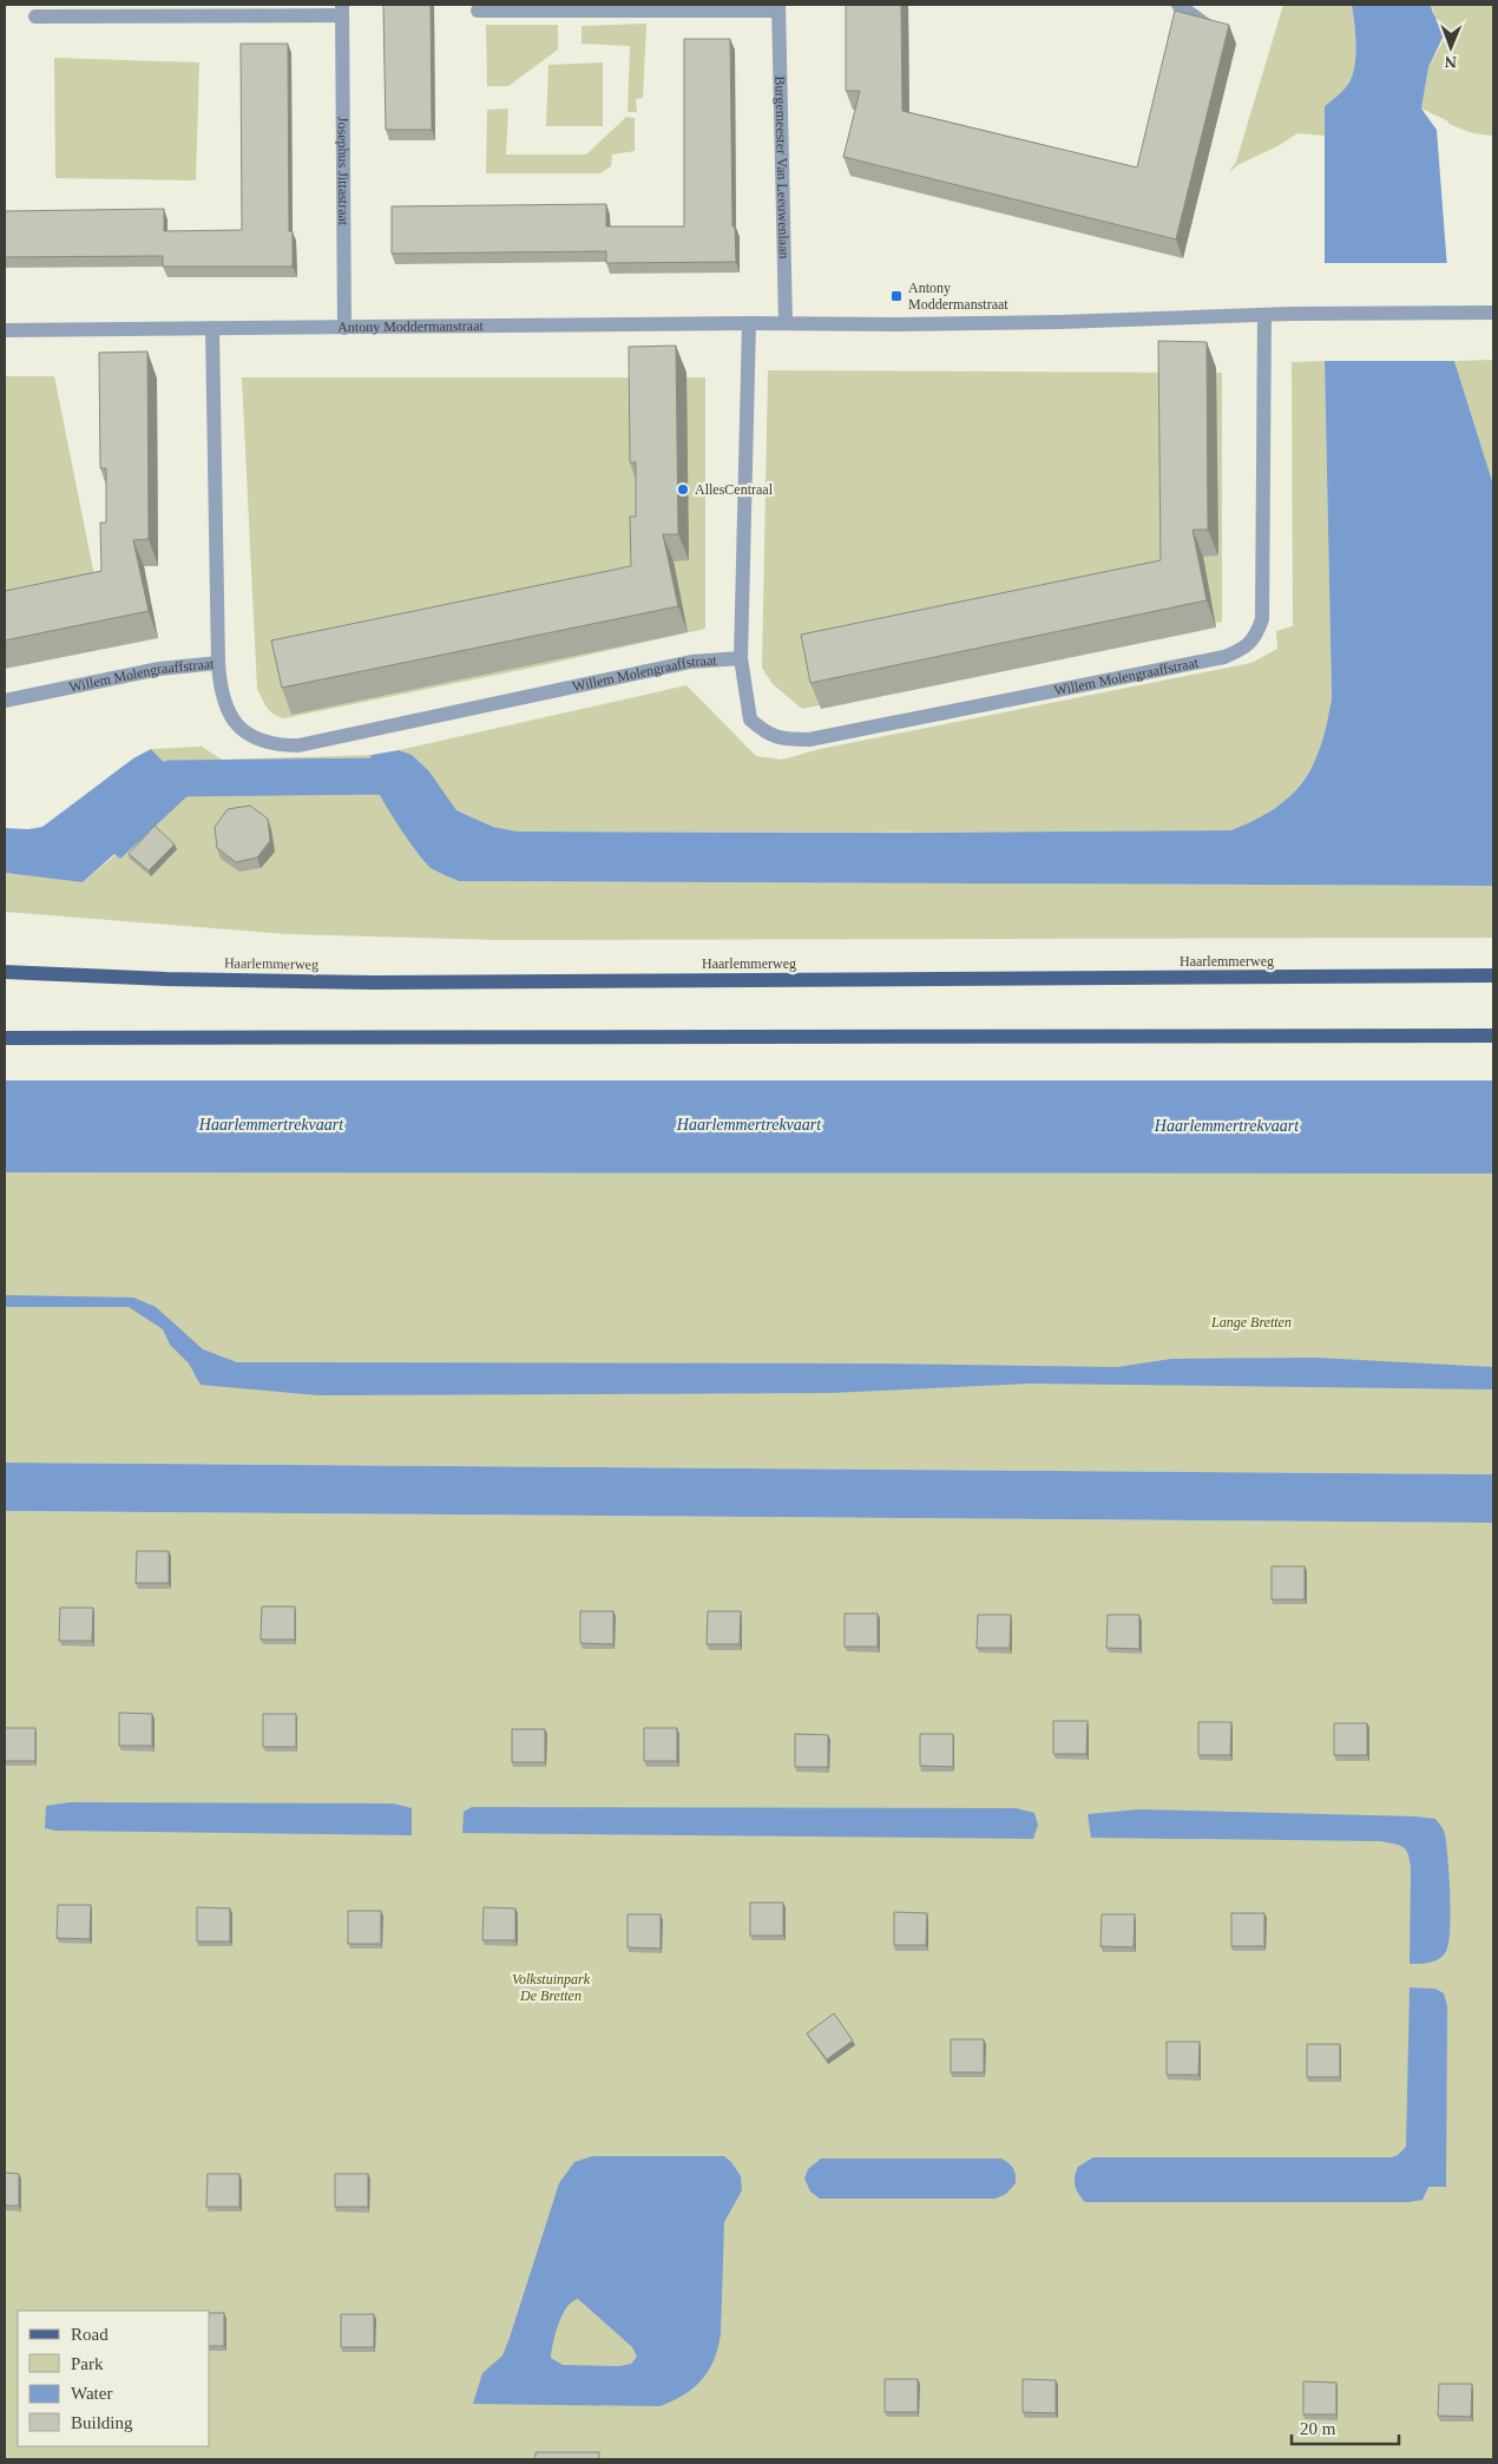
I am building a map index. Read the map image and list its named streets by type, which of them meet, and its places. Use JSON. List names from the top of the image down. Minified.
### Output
{"streets":{"main road":["Haarlemmerweg"],"street":["Burgemeester Van Leeuwenlaan","Josephus Jittastraat","Antony Moddermanstraat","Willem Molengraaffstraat"]},"crossings":[["Burgemeester Van Leeuwenlaan","Antony Moddermanstraat"],["Josephus Jittastraat","Antony Moddermanstraat"],["Antony Moddermanstraat","Willem Molengraaffstraat"]],"water":["Haarlemmertrekvaart"],"parks":["Lange Bretten","Volkstuinpark De Bretten"],"places":{"transit":["Antony Moddermanstraat"],"other":["AllesCentraal"]},"legend":["Road","Park","Water","Building"],"scale_bar":"20 m","north":"bottom"}
